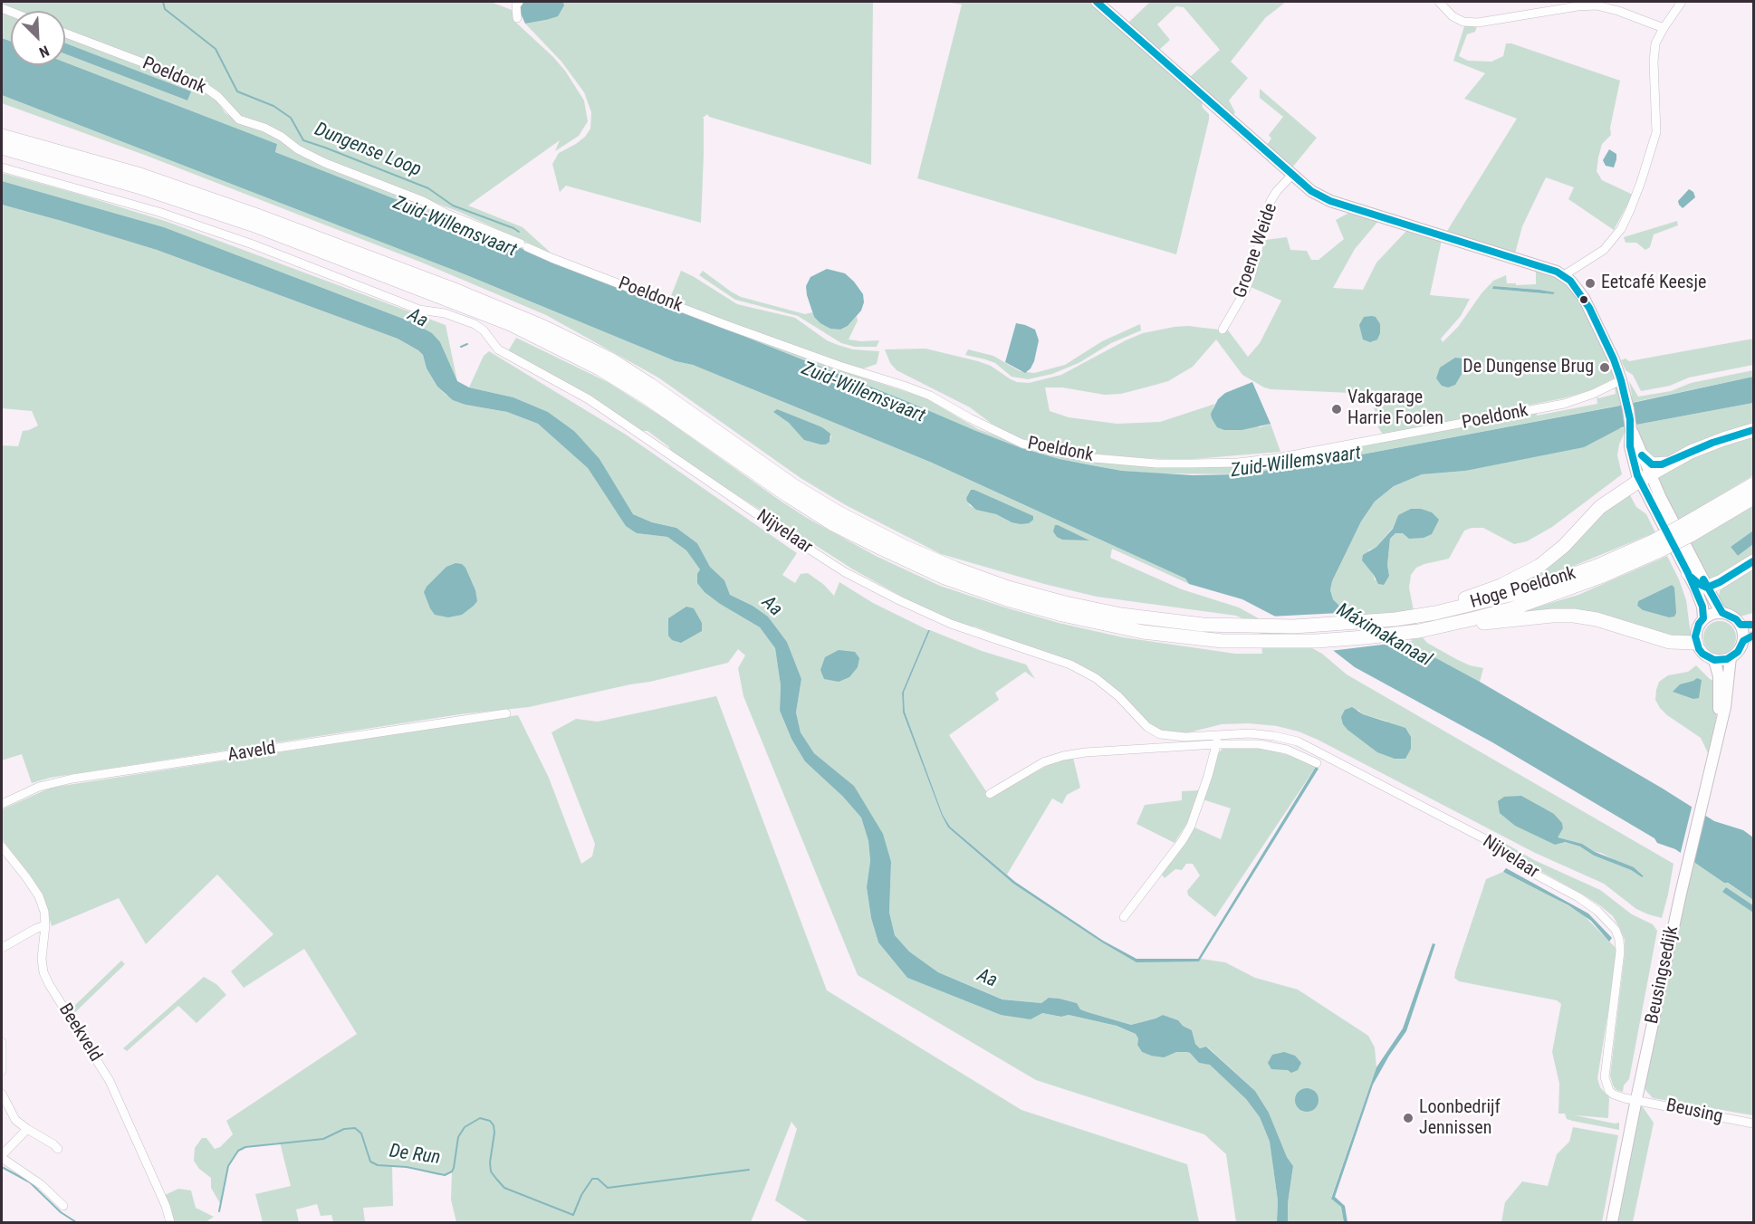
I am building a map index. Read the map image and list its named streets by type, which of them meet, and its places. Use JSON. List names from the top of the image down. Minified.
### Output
{"streets":{"highway":["Hoge Poeldonk"],"street":["Poeldonk","Groene Weide","Nijvelaar","Aaveld","Beusingsedijk","Beekveld","Beusing"]},"crossings":[["Nijvelaar","Beusingsedijk"],["Nijvelaar","Beusing"],["Beusingsedijk","Beusing"]],"water":["Dungense Loop","Zuid-Willemsvaart","Aa","Máximakanaal","De Run"],"places":["Eetcafé Keesje","De Dungense Brug","Vakgarage Harrie Foolen","Loonbedrijf Jennissen"],"north":"bottom right"}
